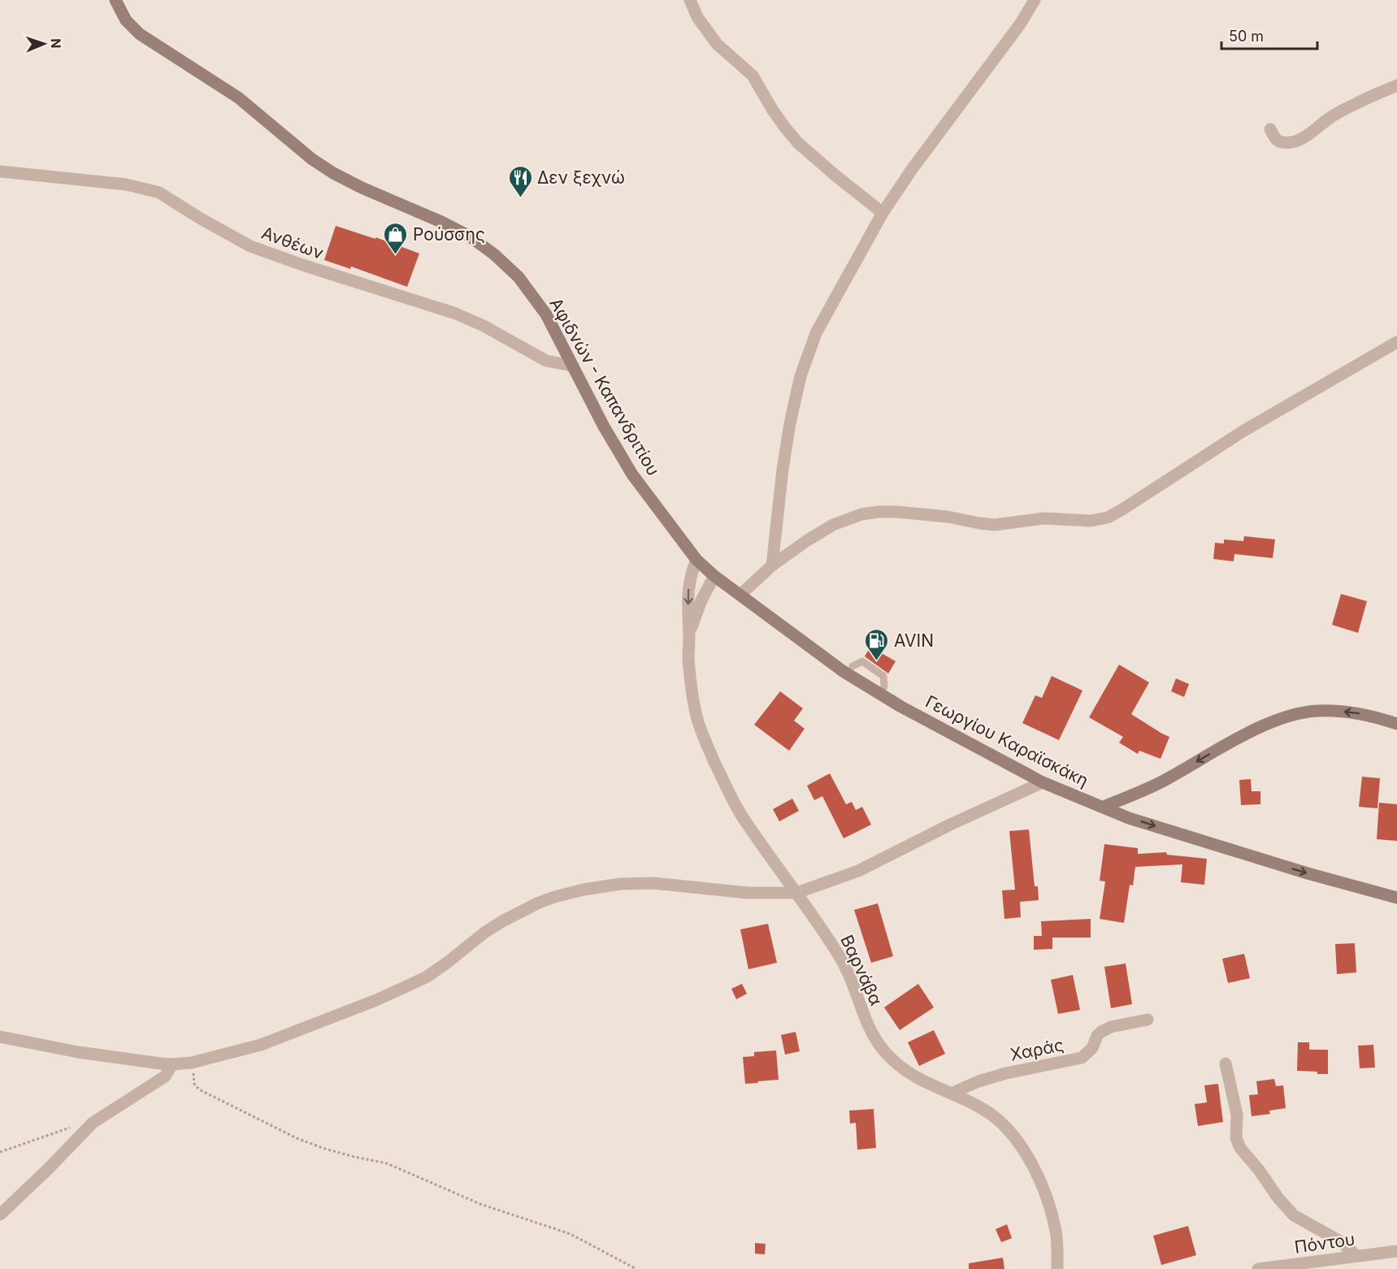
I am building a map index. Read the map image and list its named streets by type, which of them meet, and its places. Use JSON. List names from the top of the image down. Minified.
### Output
{"streets":{"main road":["Αφιδνών - Καπανδριτίου","Γεωργίου Καραϊσκάκη"],"street":["Ανθέων","Βαρνάβα","Χαράς","Πόντου"]},"crossings":[["Ανθέων","Αφιδνών - Καπανδριτίου"],["Αφιδνών - Καπανδριτίου","Γεωργίου Καραϊσκάκη"],["Αφιδνών - Καπανδριτίου","Βαρνάβα"],["Βαρνάβα","Χαράς"]],"one_way":["Γεωργίου Καραϊσκάκη"],"places":{"restaurant":["Δεν ξεχνώ"],"shop":["Ρούσσης"],"fuel station":["AVIN"]},"scale_bar":"50 m","north":"right"}
